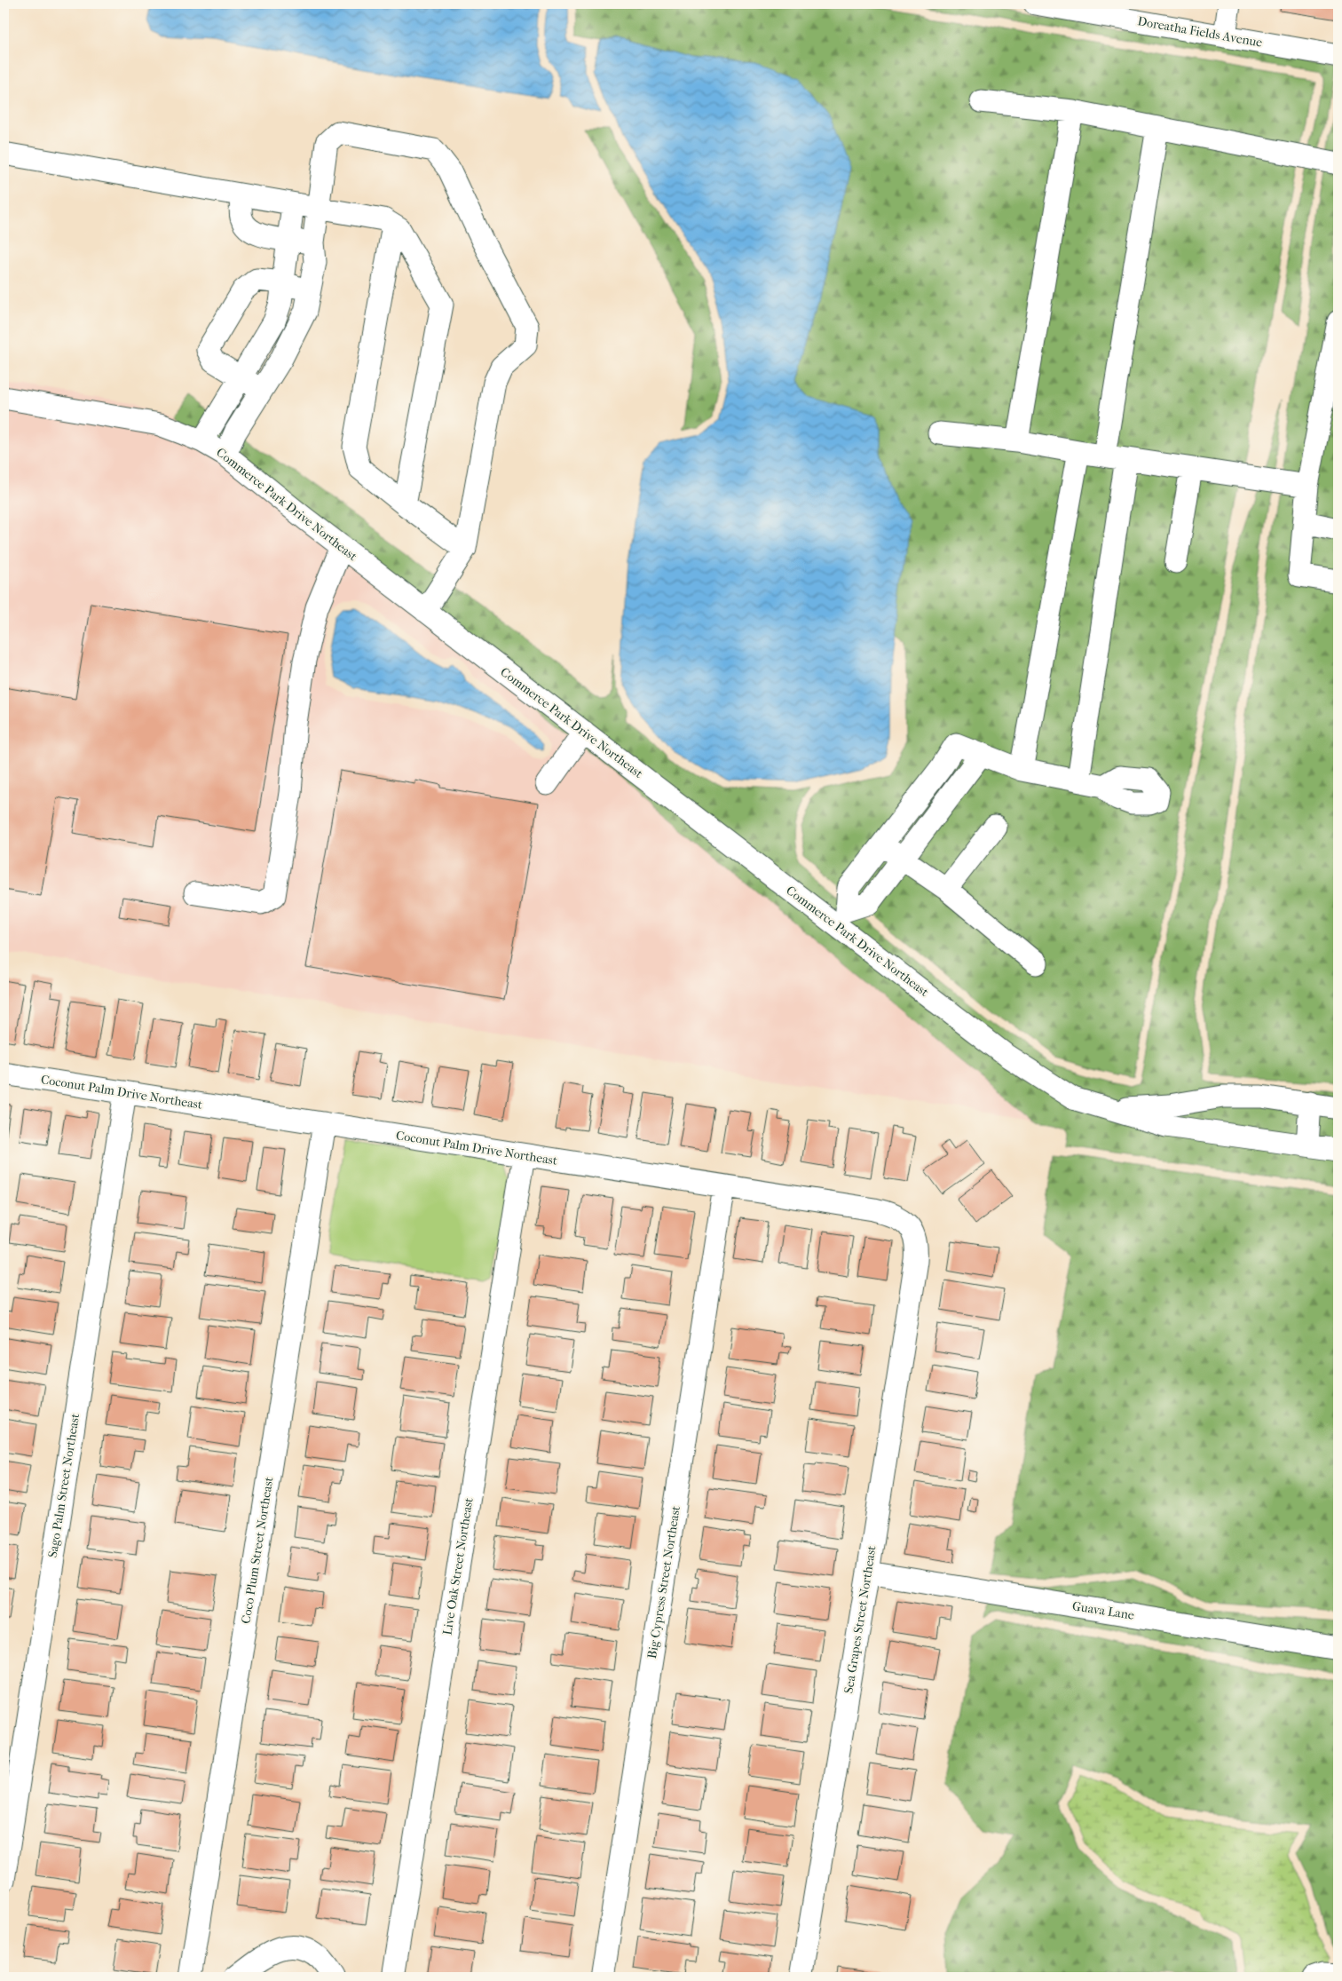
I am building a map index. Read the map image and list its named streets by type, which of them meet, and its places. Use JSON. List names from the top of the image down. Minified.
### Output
{"streets":{"street":["Doreatha Fields Avenue","Commerce Park Drive Northeast","Coconut Palm Drive Northeast","Sago Palm Street Northeast","Coco Plum Street Northeast","Live Oak Street Northeast","Big Cypress Street Northeast","Guava Lane","Sea Grapes Street Northeast"]},"crossings":[["Coconut Palm Drive Northeast","Sago Palm Street Northeast"],["Coconut Palm Drive Northeast","Coco Plum Street Northeast"],["Coconut Palm Drive Northeast","Live Oak Street Northeast"],["Coconut Palm Drive Northeast","Big Cypress Street Northeast"],["Coconut Palm Drive Northeast","Sea Grapes Street Northeast"],["Guava Lane","Sea Grapes Street Northeast"]]}
